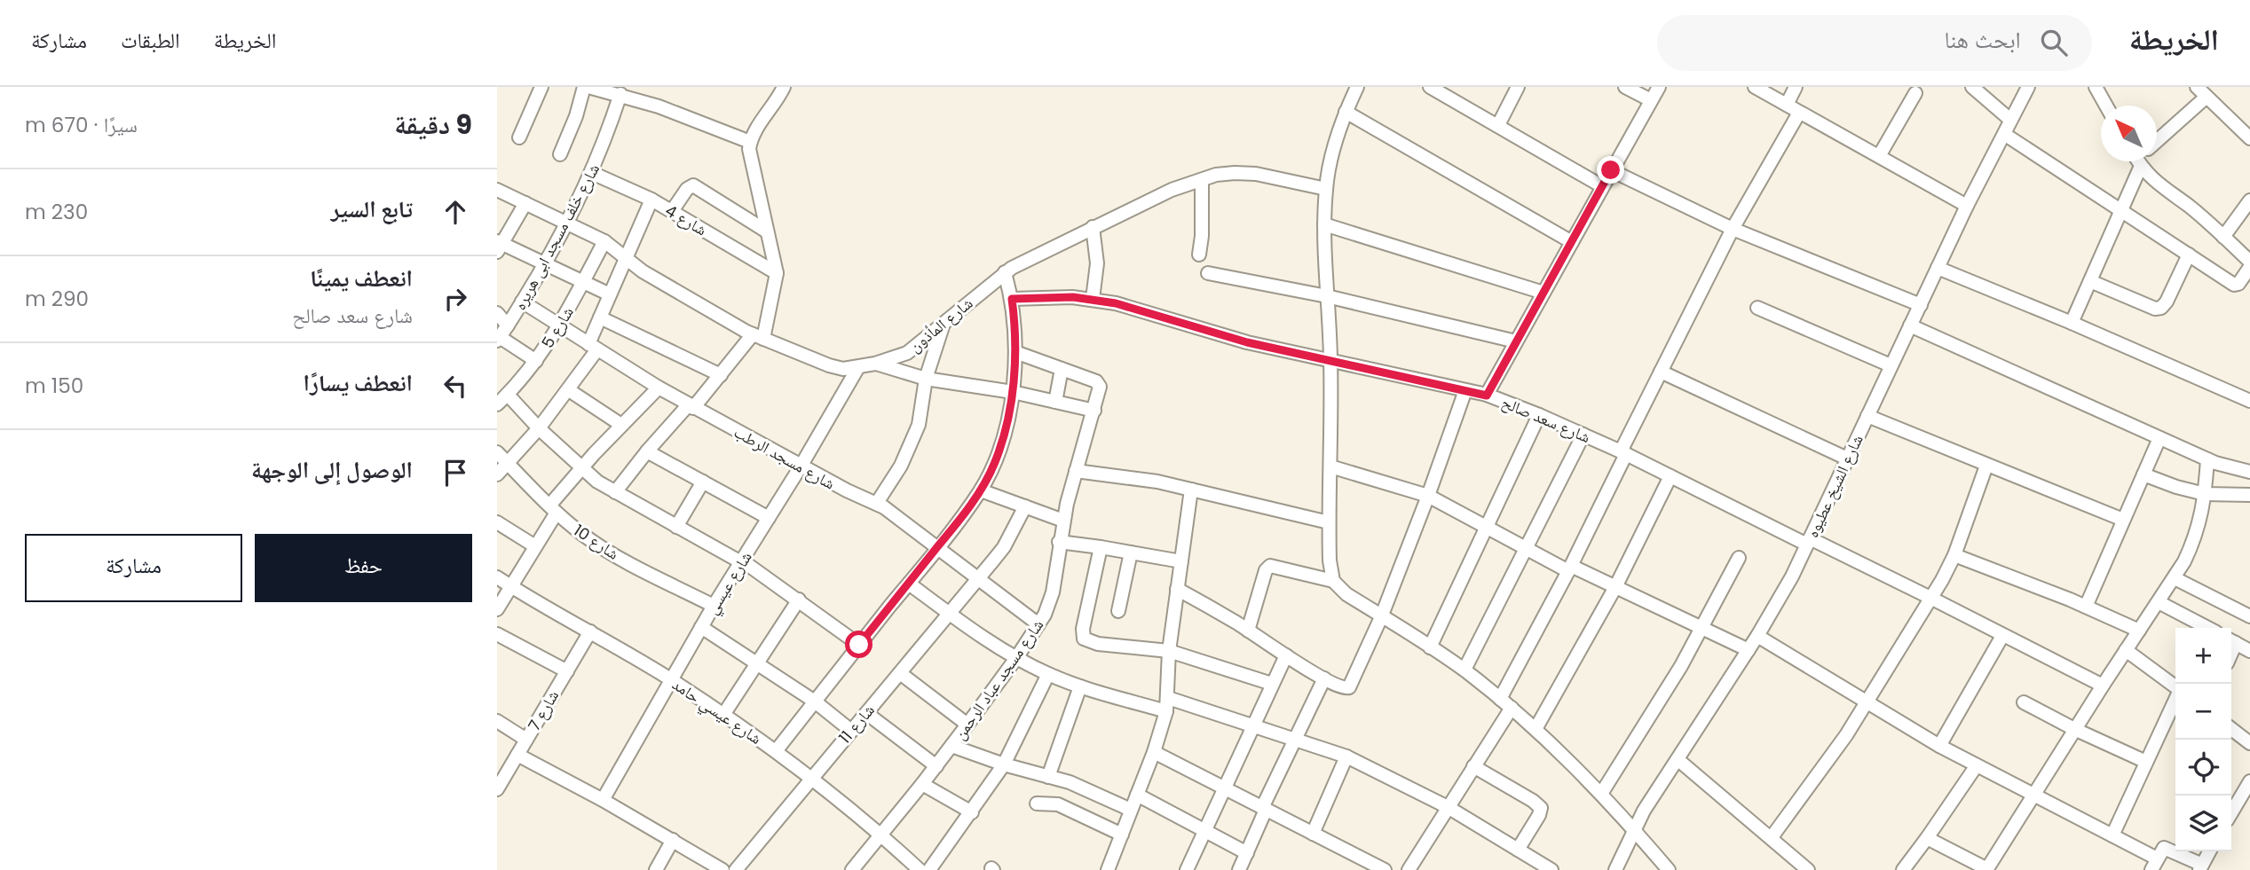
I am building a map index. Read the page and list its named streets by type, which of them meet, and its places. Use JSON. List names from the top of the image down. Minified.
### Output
{"streets":{"street":["شارع 4","شارع خلف مسجد ابى هريره","شارع المأذون","شارع 5","شارع سعد صالح","شارع مسجد الرطب","شارع الشيخ عطيوه","شارع 10","شارع عيسي","شارع مسجد عباد الرحمن","شارع 7","شارع عيسي حامد","شارع 11"]},"crossings":[["شارع 4","شارع خلف مسجد ابى هريره"],["شارع خلف مسجد ابى هريره","شارع المأذون"],["شارع خلف مسجد ابى هريره","شارع مسجد الرطب"],["شارع المأذون","شارع 5"],["شارع المأذون","شارع عيسي"],["شارع 5","شارع مسجد الرطب"],["شارع سعد صالح","شارع الشيخ عطيوه"],["شارع مسجد الرطب","شارع عيسي"],["شارع مسجد الرطب","شارع مسجد عباد الرحمن"],["شارع مسجد الرطب","شارع 11"],["شارع 10","شارع عيسي"],["شارع عيسي","شارع عيسي حامد"],["شارع مسجد عباد الرحمن","شارع عيسي حامد"],["شارع 7","شارع عيسي حامد"],["شارع عيسي حامد","شارع 11"]],"north":"top left","page":{"header":"الخريطة","search":"ابحث هنا","nav":["الخريطة","الطبقات","مشاركة"],"heading":["9 دقيقة","سيرًا · 670 m"],"list":[["تابع السير","230 m"],["انعطف يمينًا","شارع سعد صالح","290 m"],["انعطف يسارًا","150 m"],"الوصول إلى الوجهة"],"buttons":["حفظ","مشاركة"],"map_buttons":["+","−"]}}
